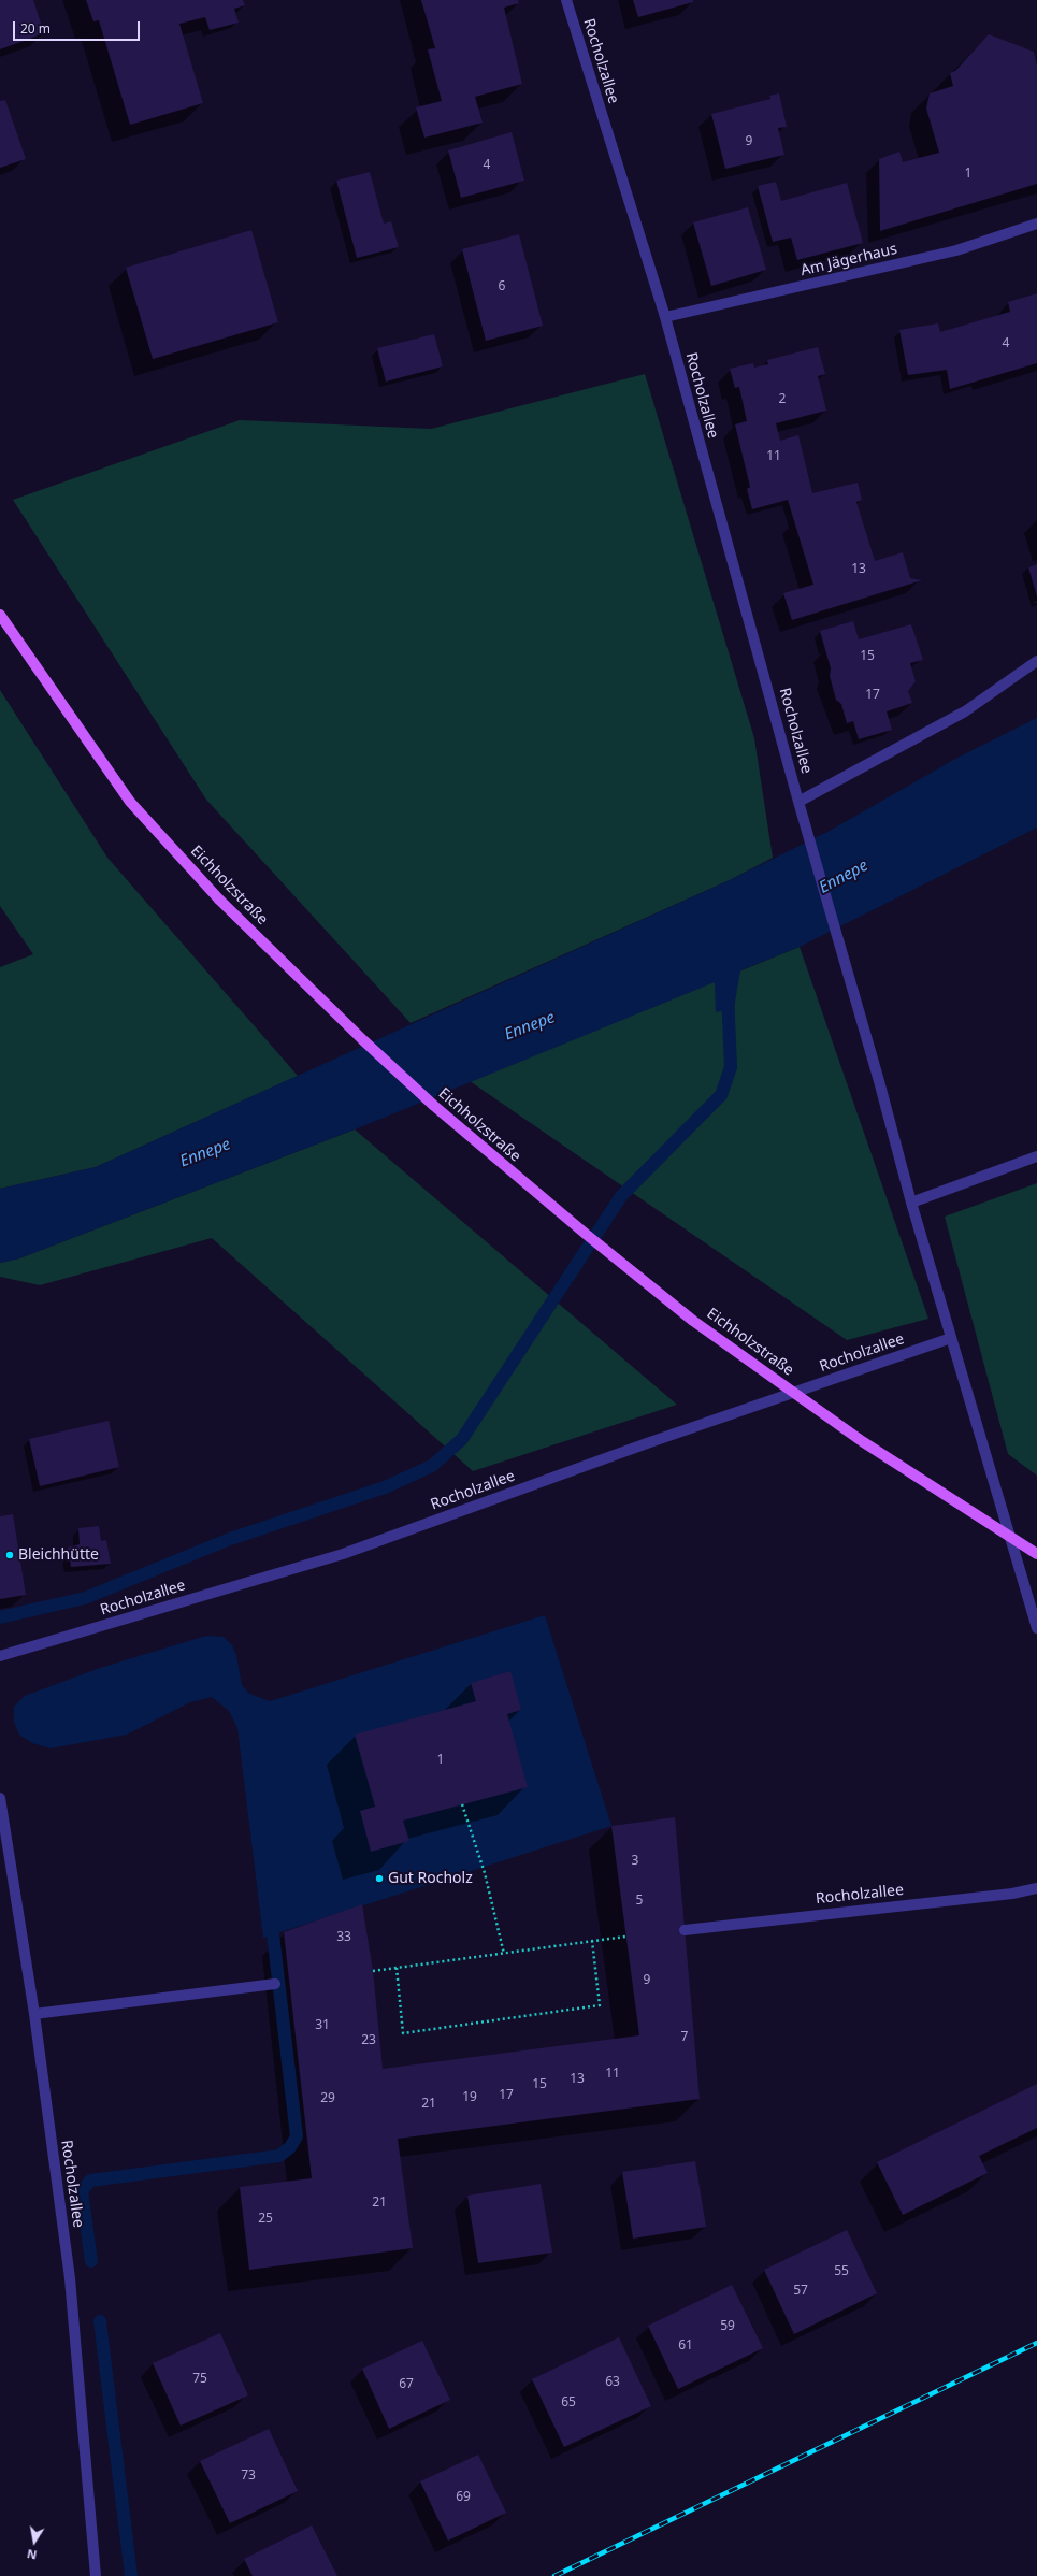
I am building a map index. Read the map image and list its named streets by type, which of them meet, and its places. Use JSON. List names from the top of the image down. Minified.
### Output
{"streets":{"main road":["Eichholzstraße"],"street":["Rocholzallee","Am Jägerhaus"]},"crossings":[["Rocholzallee","Am Jägerhaus"]],"water":["Ennepe"],"places":["Bleichhütte","Gut Rocholz"],"house_numbers":["9","4","1","6","4","2","11","13","15","17","1","3","5","33","9","31","7","23","11","13","15","17","19","29","21","21","25","55","57","59","61","75","63","67","65","73","69"],"scale_bar":"20 m","north":"bottom"}
